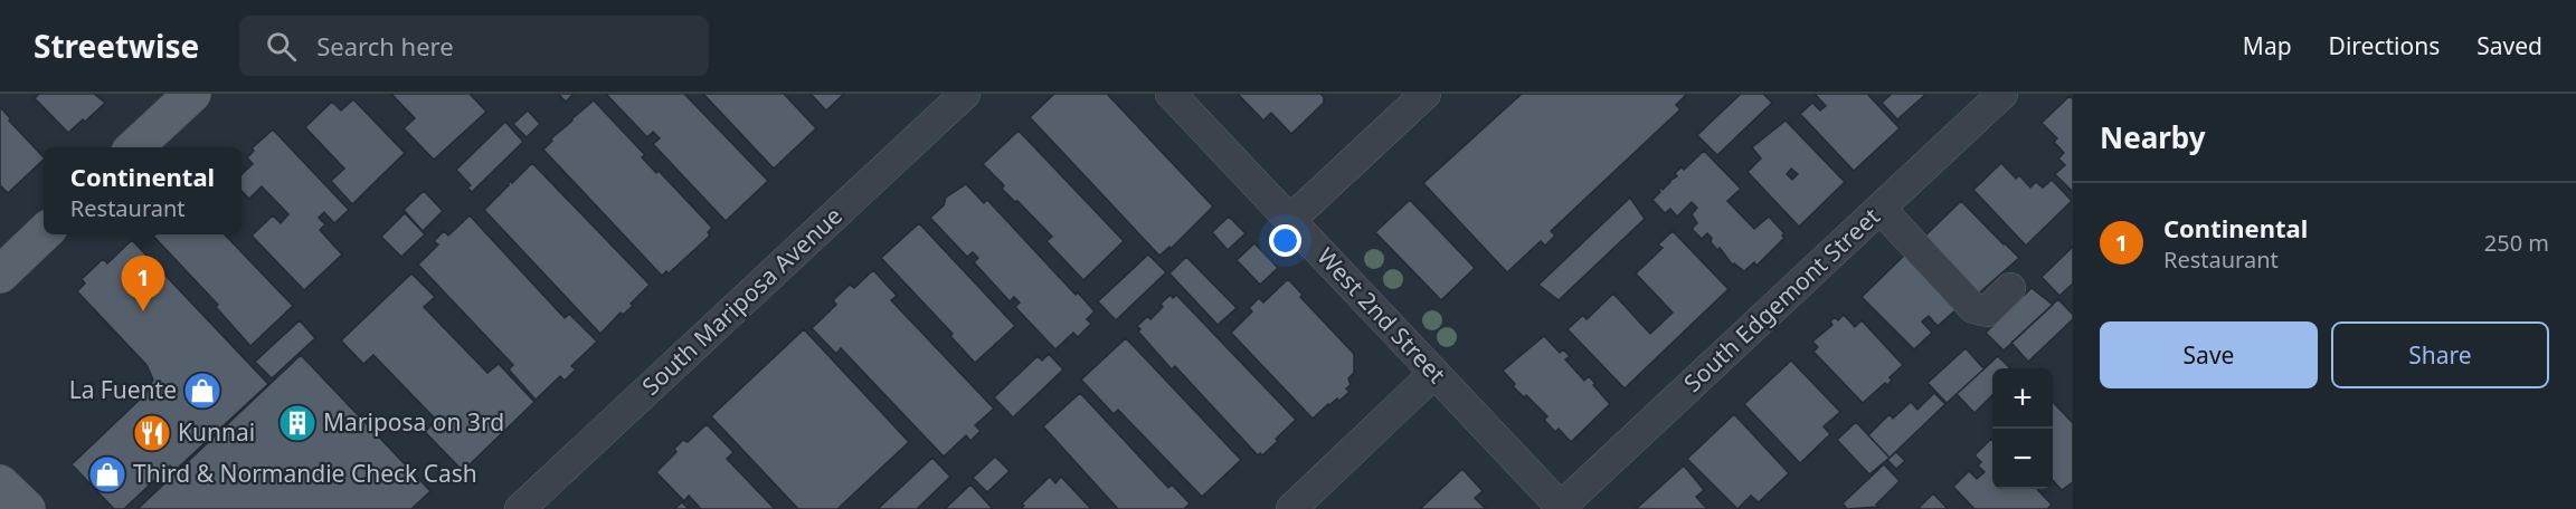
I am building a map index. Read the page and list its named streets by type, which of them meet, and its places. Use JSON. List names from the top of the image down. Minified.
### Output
{"streets":{"street":["South Edgemont Street","South Mariposa Avenue","West 2nd Street"]},"crossings":[["South Edgemont Street","West 2nd Street"]],"places":{"shop":["La Fuente","Third & Normandie Check Cash"],"building":["Mariposa on 3rd"],"restaurant":["Kunnai"]},"page":{"header":"Streetwise","search":"Search here","nav":["Map","Directions","Saved"],"heading":"Nearby","popup":["Continental","Restaurant"],"list":[{"mark":"1","name":"Continental","note":"Restaurant","value":"250 m"}],"pins":"1","buttons":["Save","Share"],"map_buttons":["+","−"]}}
